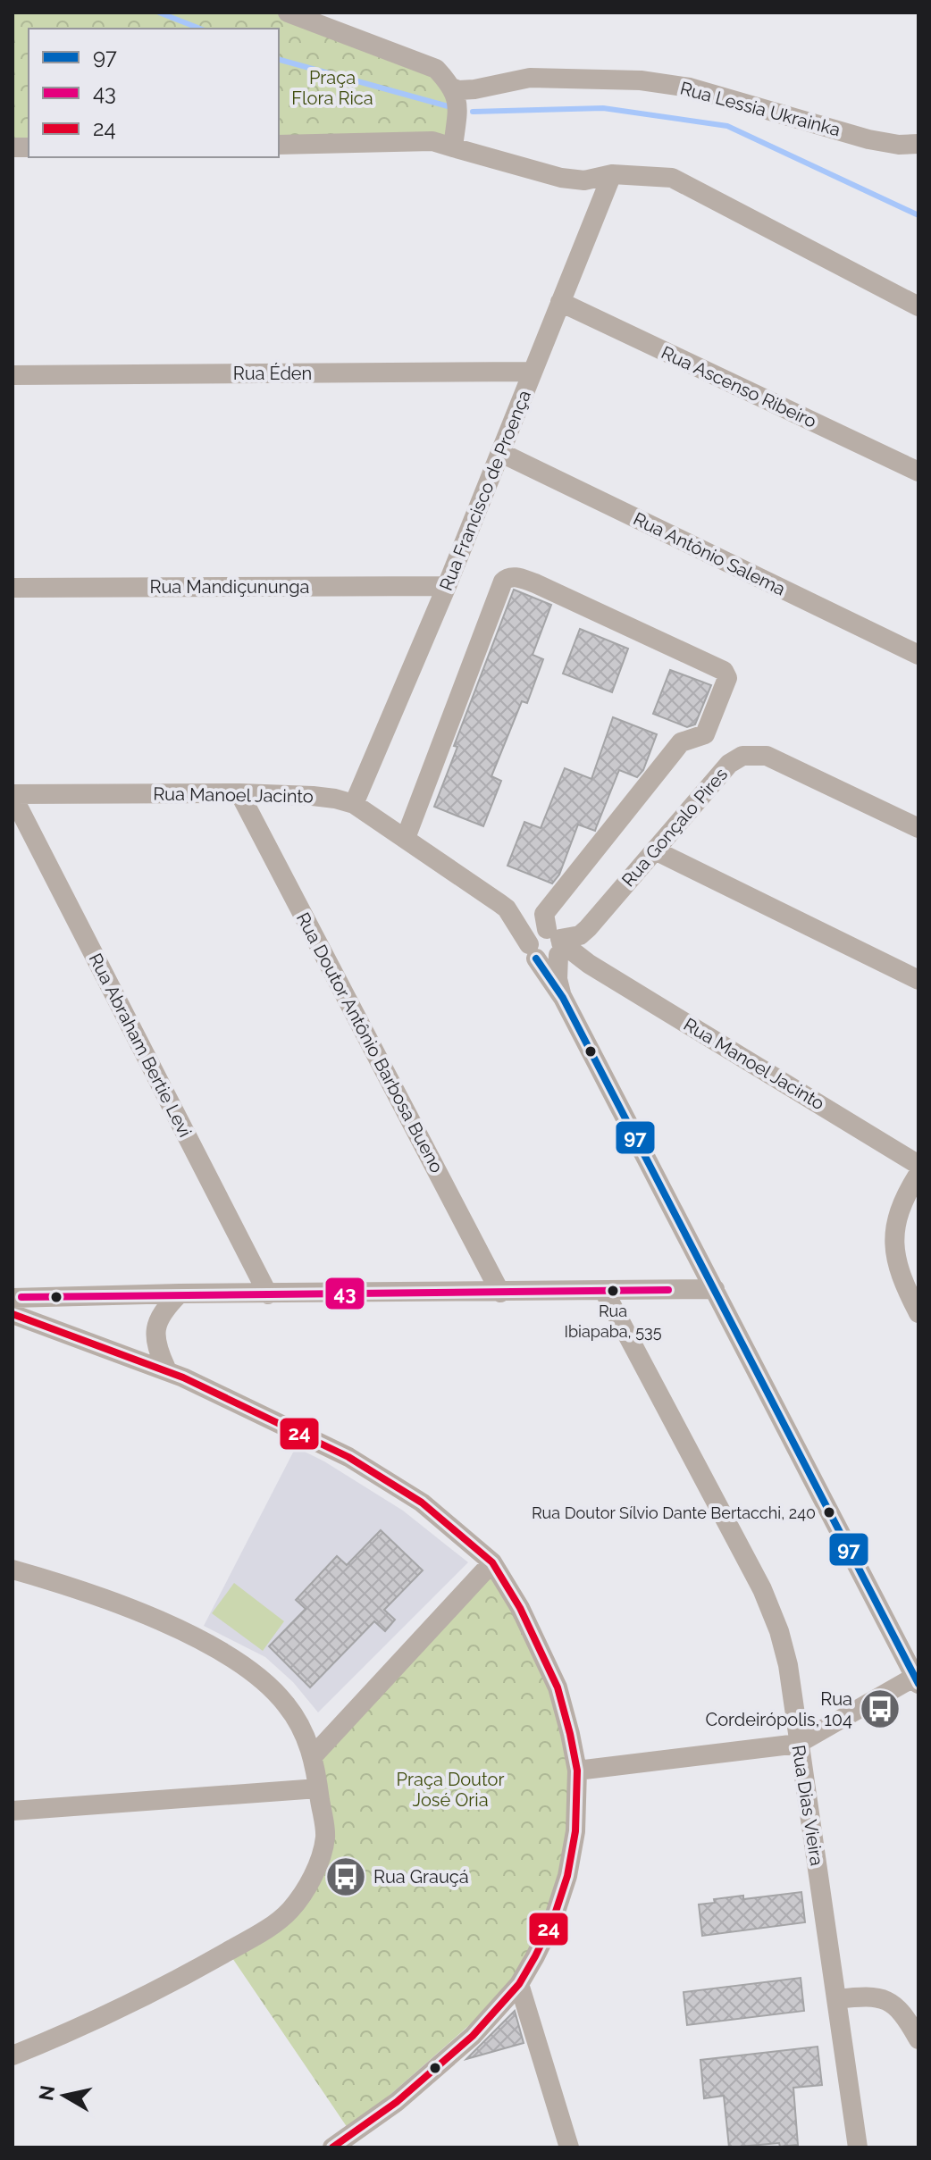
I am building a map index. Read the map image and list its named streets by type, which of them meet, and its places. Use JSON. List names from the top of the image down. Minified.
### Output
{"streets":{"street":["Rua Lessia Ukrainka","Rua Éden","Rua Ascenso Ribeiro","Rua Francisco de Proença","Rua Antônio Salema","Rua Mandiçununga","Rua Manoel Jacinto","Rua Gonçalo Pires","Rua Doutor Antônio Barbosa Bueno","Rua Abraham Bertie Levi","Rua Dias Vieira"]},"crossings":[["Rua Éden","Rua Francisco de Proença"],["Rua Ascenso Ribeiro","Rua Francisco de Proença"],["Rua Francisco de Proença","Rua Antônio Salema"],["Rua Francisco de Proença","Rua Mandiçununga"],["Rua Francisco de Proença","Rua Manoel Jacinto"],["Rua Manoel Jacinto","Rua Gonçalo Pires"],["Rua Manoel Jacinto","Rua Doutor Antônio Barbosa Bueno"],["Rua Manoel Jacinto","Rua Abraham Bertie Levi"]],"parks":["Praça Flora Rica","Praça Doutor José Oria"],"places":{"other":["Rua Ibiapaba, 535","Rua Doutor Sílvio Dante Bertacchi, 240"],"bus stop":["Rua Cordeirópolis, 104","Rua Grauçá"]},"lines":["transit line 97","transit line 43","transit line 24"],"legend":["97","43","24"],"north":"left"}
